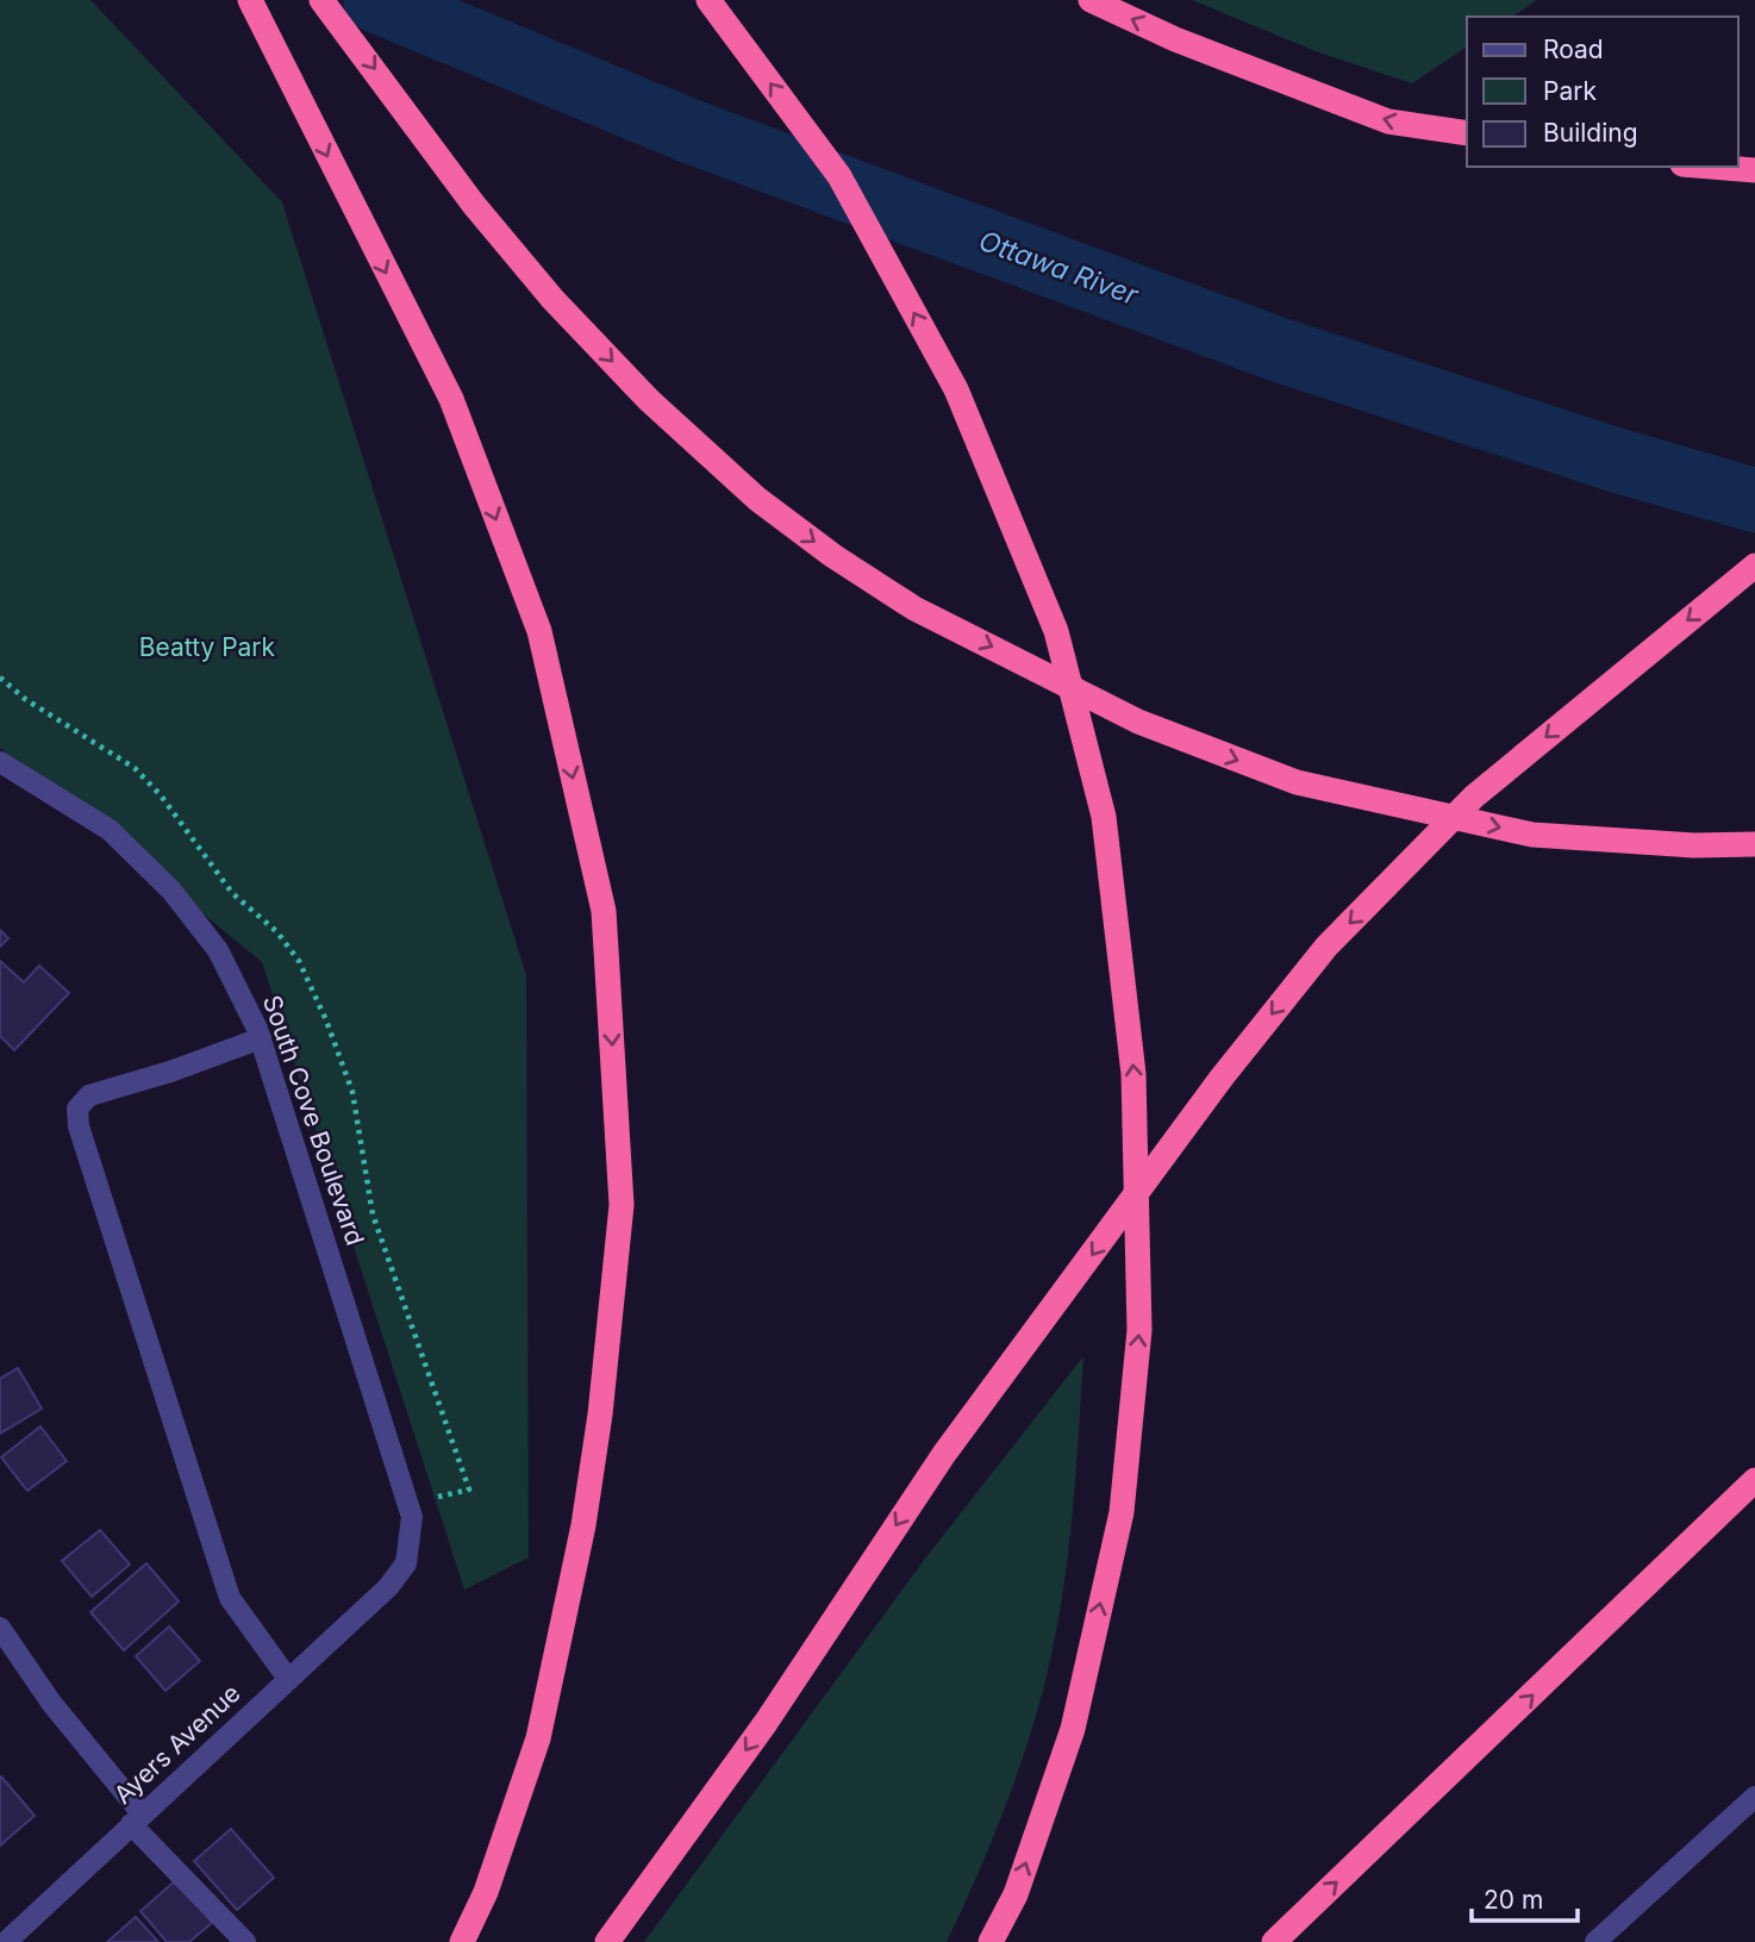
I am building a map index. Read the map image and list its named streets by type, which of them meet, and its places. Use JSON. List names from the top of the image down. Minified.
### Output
{"streets":{"street":["South Cove Boulevard","Ayers Avenue"]},"crossings":[["South Cove Boulevard","Ayers Avenue"]],"water":["Ottawa River"],"parks":["Beatty Park"],"legend":["Road","Park","Building"],"scale_bar":"20 m"}
